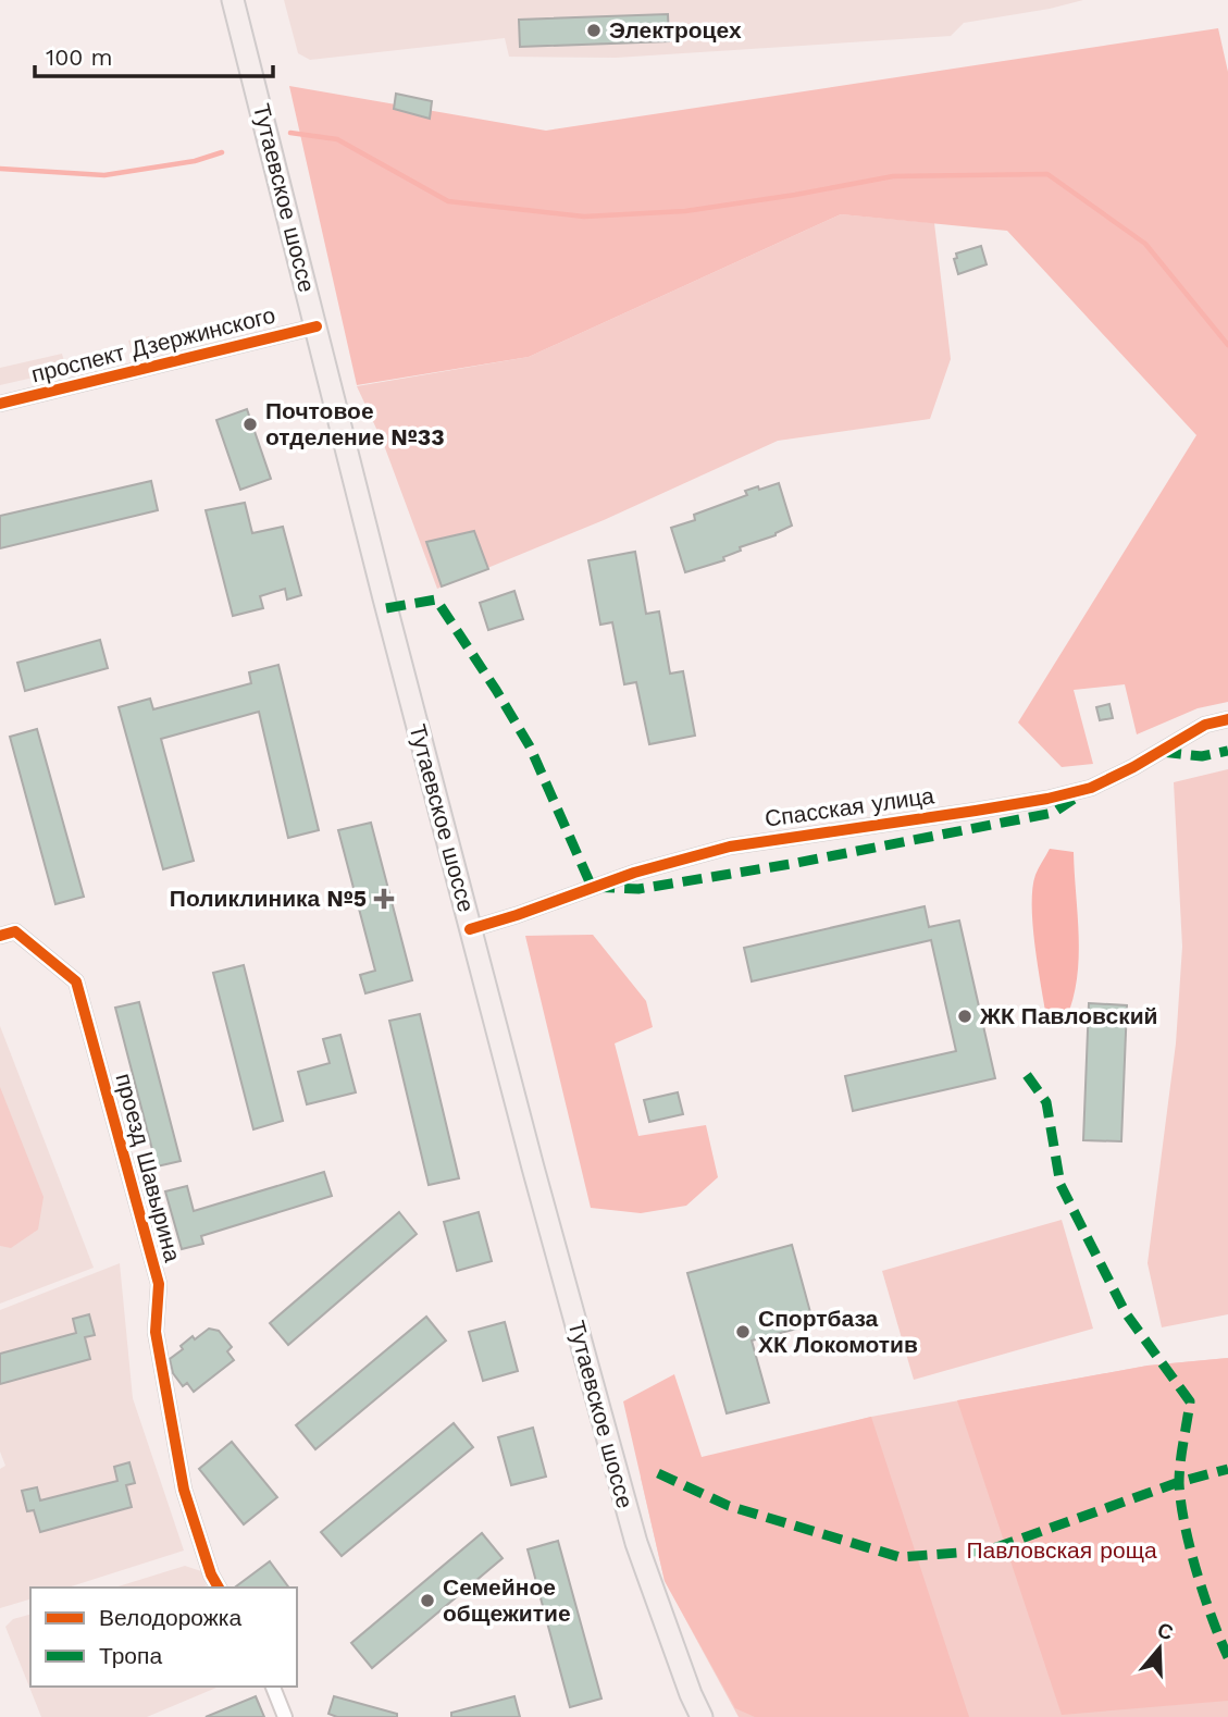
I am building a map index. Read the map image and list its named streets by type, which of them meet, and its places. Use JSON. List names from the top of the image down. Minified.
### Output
{"streets":{"main road":["Тутаевское шоссе"],"street":["проспект Дзержинского","Спасская улица","проезд Шавырина"]},"crossings":[["Тутаевское шоссе","проспект Дзержинского"],["Тутаевское шоссе","Спасская улица"]],"parks":["Павловская роща"],"places":{"other":["Электроцех","Почтовое отделение №33","ЖК Павловский","Спортбаза ХК Локомотив","Семейное общежитие"],"health":["Поликлиника №5"]},"legend":["Велодорожка","Тропа"],"scale_bar":"100 m","north":"top"}
